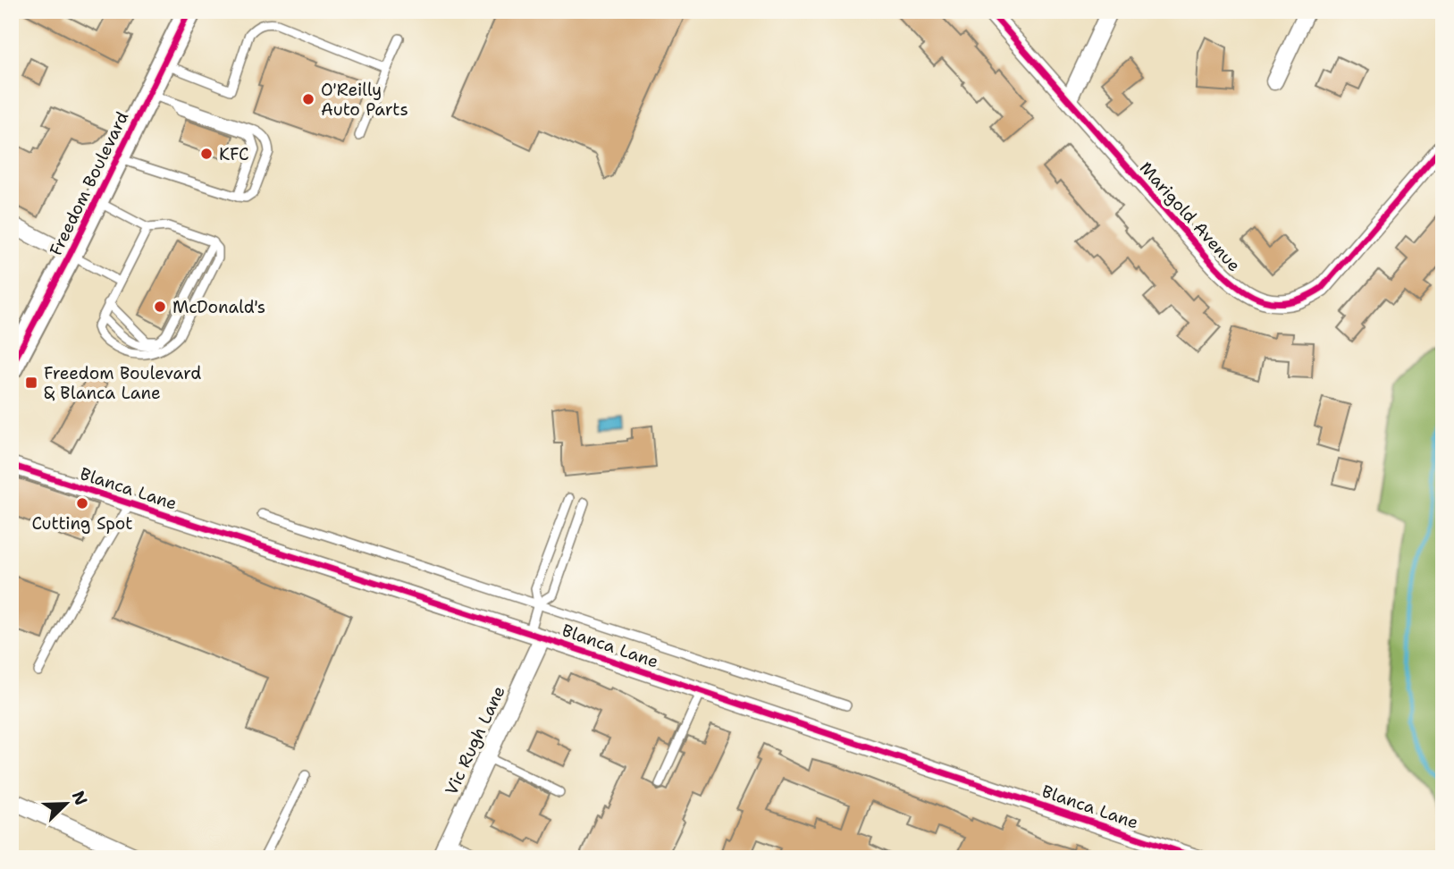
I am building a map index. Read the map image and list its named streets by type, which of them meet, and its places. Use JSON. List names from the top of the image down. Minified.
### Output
{"streets":{"main road":["Freedom Boulevard"],"street":["Marigold Avenue","Blanca Lane","Vic Rugh Lane"]},"crossings":[["Blanca Lane","Vic Rugh Lane"]],"places":{"other":["O'Reilly Auto Parts","KFC","McDonald's","Cutting Spot"],"transit":["Freedom Boulevard & Blanca Lane"]},"north":"top right"}
